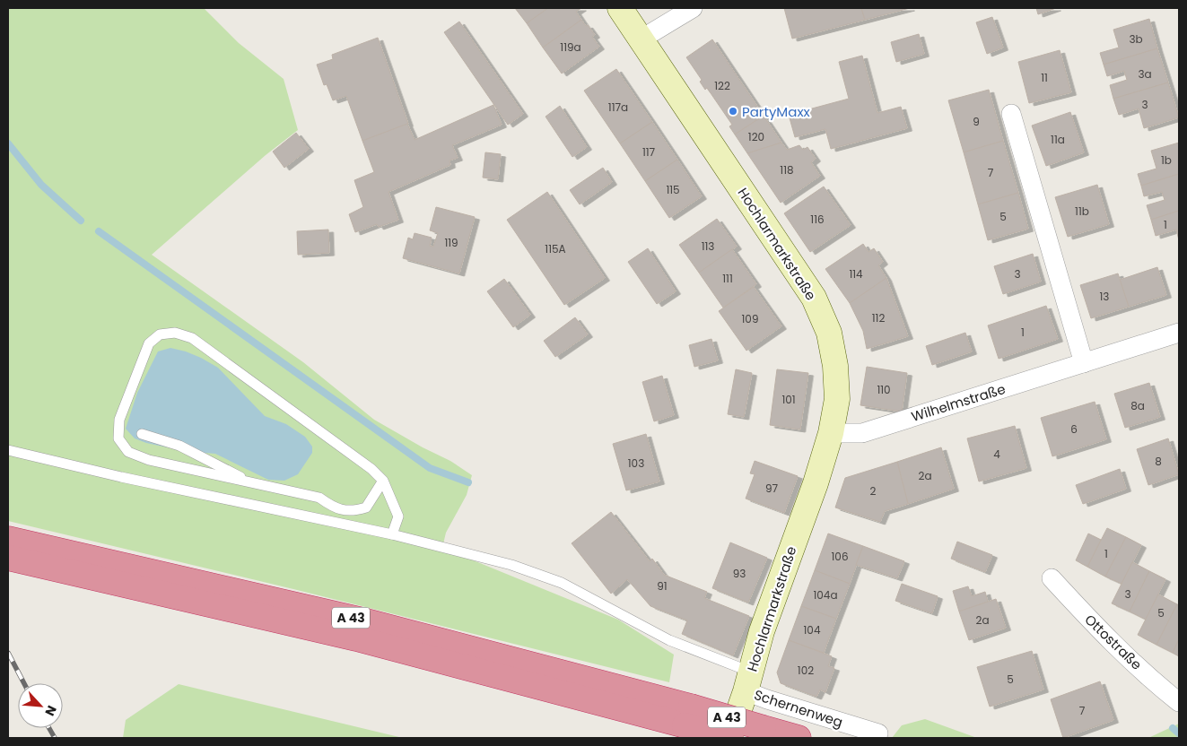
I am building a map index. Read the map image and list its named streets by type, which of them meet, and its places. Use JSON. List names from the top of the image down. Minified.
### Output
{"streets":{"highway":["A 43"],"street":["Hochlarmarkstraße","Wilhelmstraße","Ottostraße","Schernenweg"]},"crossings":[["Hochlarmarkstraße","Wilhelmstraße"],["Hochlarmarkstraße","A 43"],["Hochlarmarkstraße","Schernenweg"]],"places":["PartyMaxx"],"house_numbers":["3b","119a","3a","11","122","3","117a","9","120","11a","117","1b","118","7","115","11b","5","116","1","119","113","115A","114","3","111","13","112","109","1","110","101","8a","6","4","8","103","2a","97","2","1","106","93","91","3","104a","5","2a","104","102","5","7"],"north":"bottom right"}
